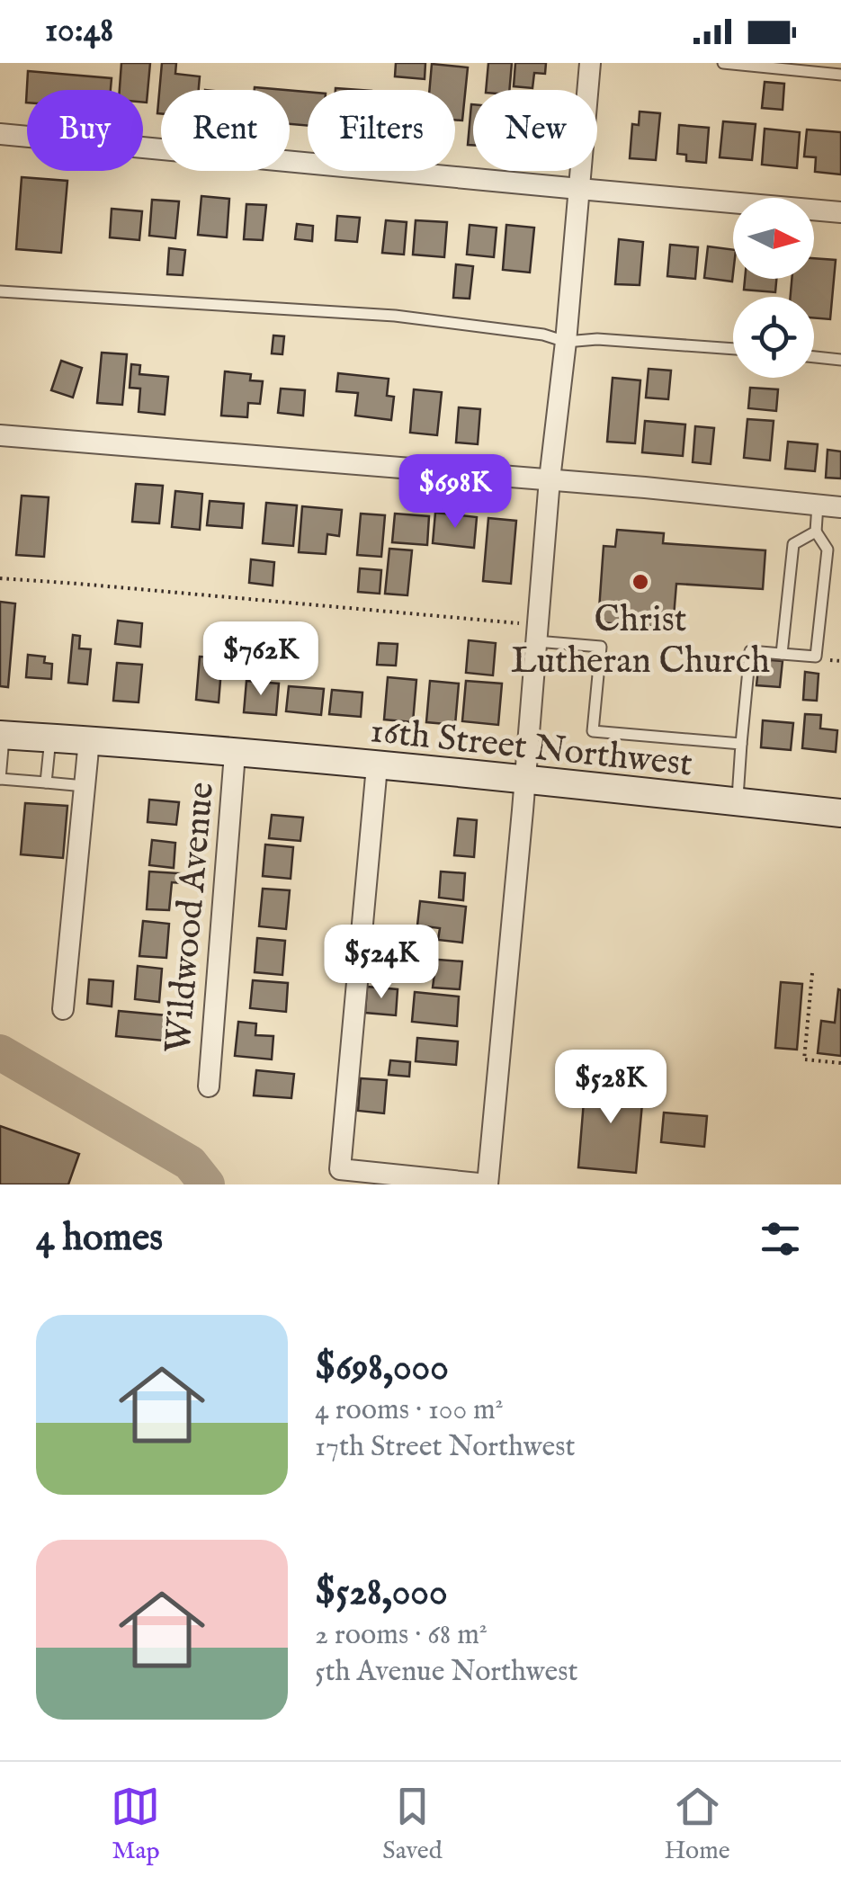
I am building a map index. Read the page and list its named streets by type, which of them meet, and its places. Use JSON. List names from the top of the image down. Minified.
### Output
{"streets":{"street":["16th Street Northwest","Wildwood Avenue"]},"crossings":[["16th Street Northwest","Wildwood Avenue"]],"places":["Christ Lutheran Church"],"north":"right","page":{"status":"10:48","chip":["Buy","Rent","Filters","New"],"price":["$698K","$762K","$524K","$528K"],"heading":"4 homes","list":[{"name":"$698,000","note":"4 rooms · 100 m² · 17th Street Northwest"},{"name":"$528,000","note":"2 rooms · 68 m² · 5th Avenue Northwest"}],"tabs":["Map","Saved","Home"]}}
